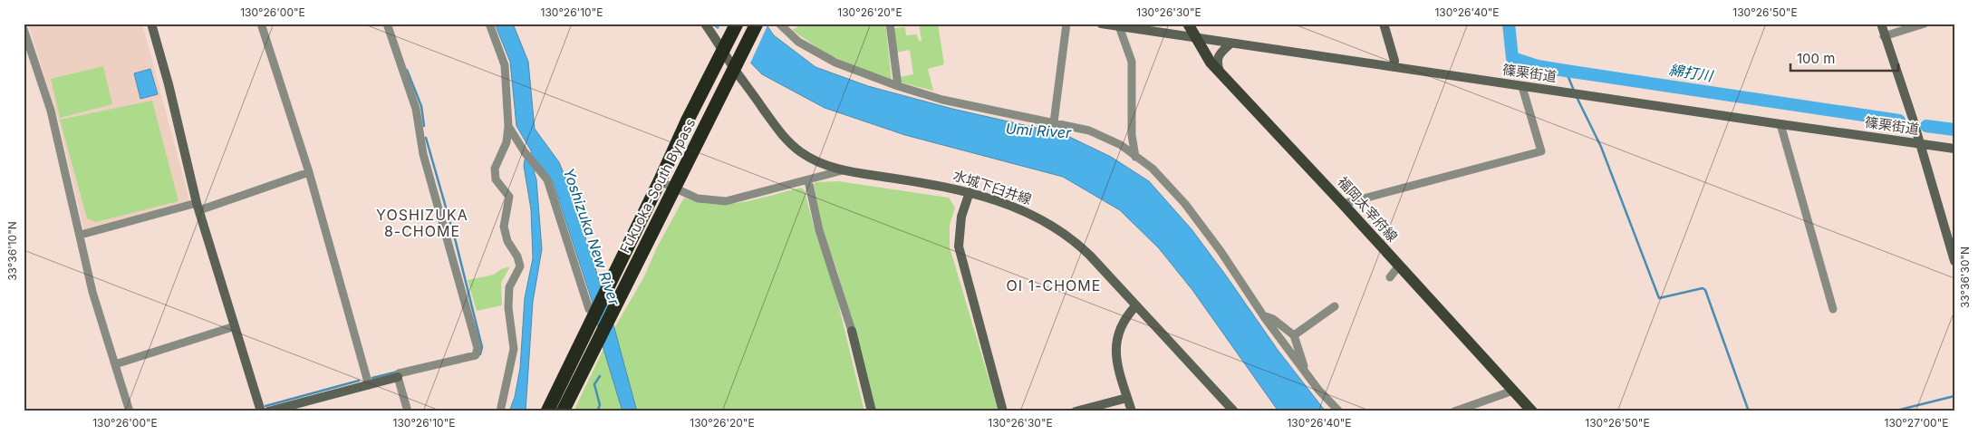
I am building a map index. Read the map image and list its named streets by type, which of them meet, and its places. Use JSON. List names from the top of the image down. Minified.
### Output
{"streets":{"highway":["Fukuoka-South Bypass"],"main road":["篠栗街道","水城下臼井線","福岡太宰府線"]},"crossings":[["篠栗街道","福岡太宰府線"],["Fukuoka-South Bypass","水城下臼井線"]],"districts":["YOSHIZUKA 8-CHOME","OI 1-CHOME"],"water":["綿打川","Umi River","Yoshizuka New River"],"scale_bar":"100 m","coordinates":["130°26'00\"E","130°26'10\"E","130°26'20\"E","130°26'30\"E","130°26'40\"E","130°26'50\"E","33°36'10\"N","33°36'30\"N","130°27'00\"E"]}
